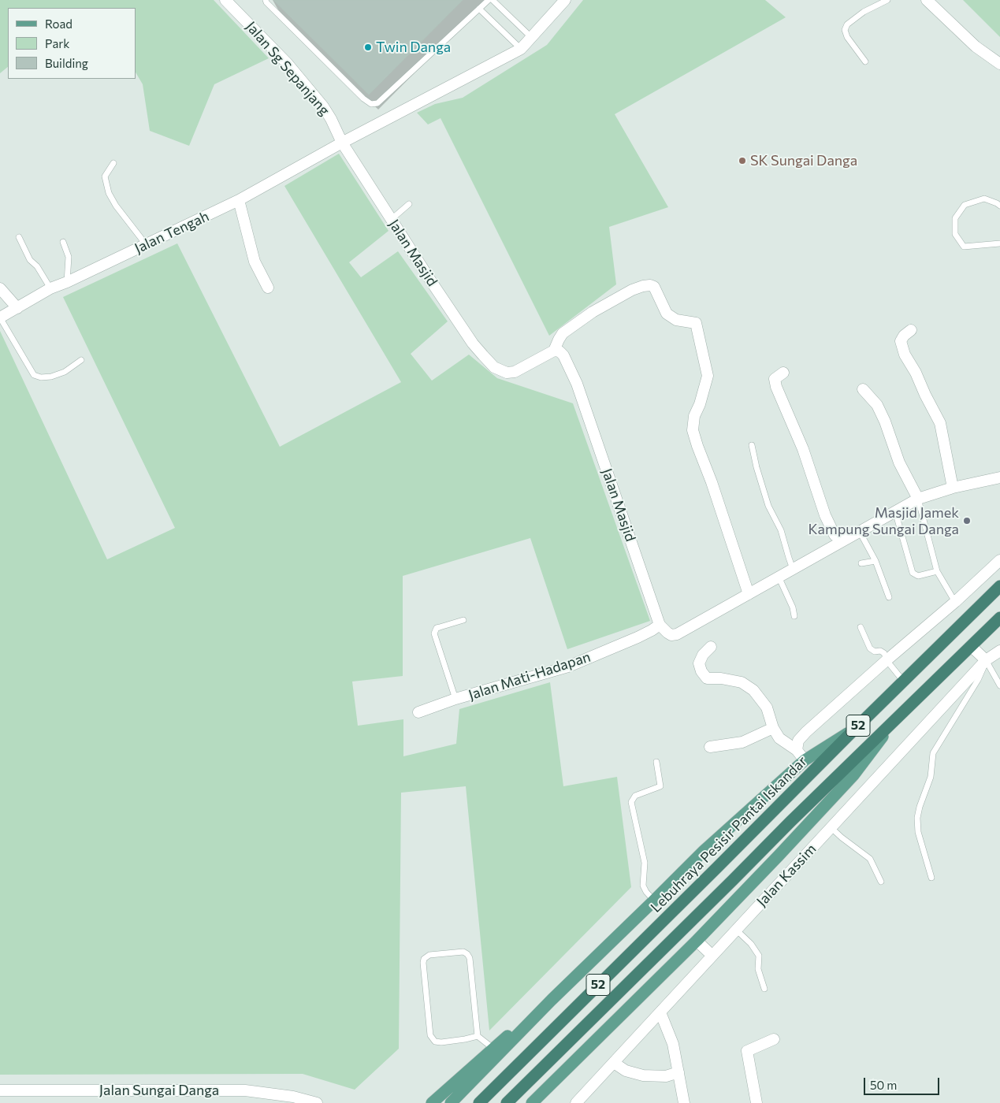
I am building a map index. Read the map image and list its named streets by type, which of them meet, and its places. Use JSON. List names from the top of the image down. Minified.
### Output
{"streets":{"highway":["52","Lebuhraya Pesisir Pantai Iskandar"],"street":["Jalan Sg Sepanjang","Jalan Tengah","Jalan Masjid","Jalan Mati-Hadapan","Jalan Kassim","Jalan Sungai Danga"]},"crossings":[["Jalan Sg Sepanjang","Jalan Tengah"],["Jalan Sg Sepanjang","Jalan Masjid"],["Jalan Tengah","Jalan Masjid"],["Jalan Masjid","Jalan Mati-Hadapan"]],"places":["Twin Danga","SK Sungai Danga","Masjid Jamek Kampung Sungai Danga"],"legend":["Road","Park","Building"],"scale_bar":"50 m"}
